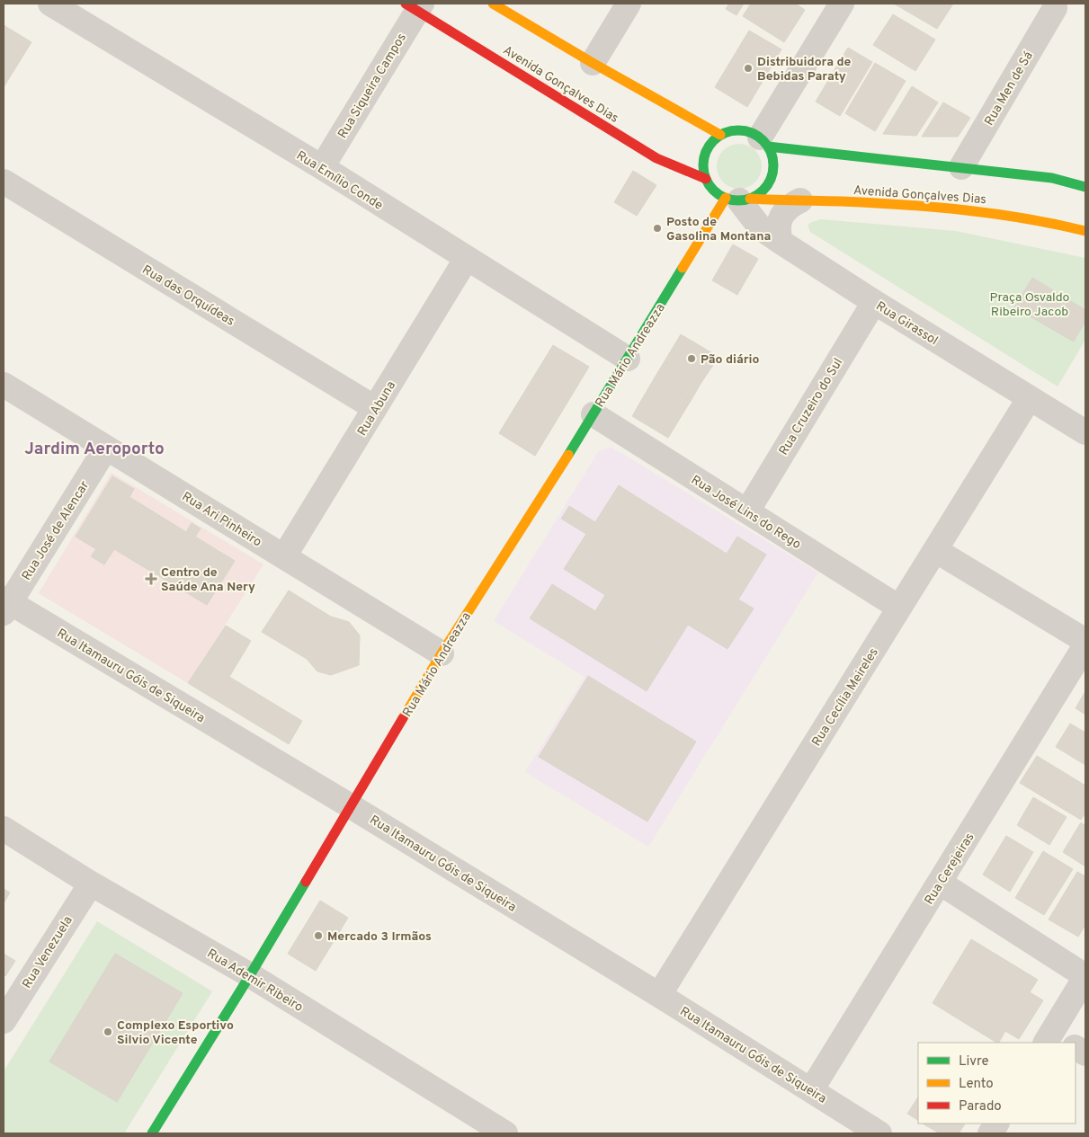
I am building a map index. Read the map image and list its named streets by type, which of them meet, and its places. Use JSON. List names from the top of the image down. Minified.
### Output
{"streets":{"street":["Avenida Gonçalves Dias","Rua Siqueira Campos","Rua Men de Sá","Rua Emílio Conde","Rua das Orquídeas","Rua Girassol","Rua Mário Andreazza","Rua Cruzeiro do Sul","Rua Abuna","Rua José Lins do Rego","Rua Ari Pinheiro","Rua José de Alencar","Rua Itamauru Góis de Siqueira","Rua Cecília Meireles","Rua Cerejeiras","Rua Venezuela","Rua Ademir Ribeiro"]},"crossings":[["Avenida Gonçalves Dias","Rua Siqueira Campos"],["Avenida Gonçalves Dias","Rua Girassol"],["Avenida Gonçalves Dias","Rua Mário Andreazza"],["Rua Siqueira Campos","Rua Emílio Conde"],["Rua Emílio Conde","Rua Mário Andreazza"],["Rua Emílio Conde","Rua Abuna"],["Rua das Orquídeas","Rua Abuna"],["Rua Girassol","Rua Mário Andreazza"],["Rua Girassol","Rua Cruzeiro do Sul"],["Rua Girassol","Rua Cecília Meireles"],["Rua Mário Andreazza","Rua José Lins do Rego"],["Rua Mário Andreazza","Rua Ari Pinheiro"],["Rua Mário Andreazza","Rua Itamauru Góis de Siqueira"],["Rua Mário Andreazza","Rua Ademir Ribeiro"],["Rua Cruzeiro do Sul","Rua José Lins do Rego"],["Rua Abuna","Rua Ari Pinheiro"],["Rua José Lins do Rego","Rua Cecília Meireles"],["Rua Ari Pinheiro","Rua José de Alencar"],["Rua José de Alencar","Rua Itamauru Góis de Siqueira"],["Rua Itamauru Góis de Siqueira","Rua Cecília Meireles"],["Rua Itamauru Góis de Siqueira","Rua Cerejeiras"],["Rua Venezuela","Rua Ademir Ribeiro"]],"districts":["Jardim Aeroporto"],"parks":["Praça Osvaldo Ribeiro Jacob"],"places":{"other":["Distribuidora de Bebidas Paraty","Posto de Gasolina Montana","Pão diário","Mercado 3 Irmãos","Complexo Esportivo Silvio Vicente"],"health":["Centro de Saúde Ana Nery"]},"legend":["Livre","Lento","Parado"]}
